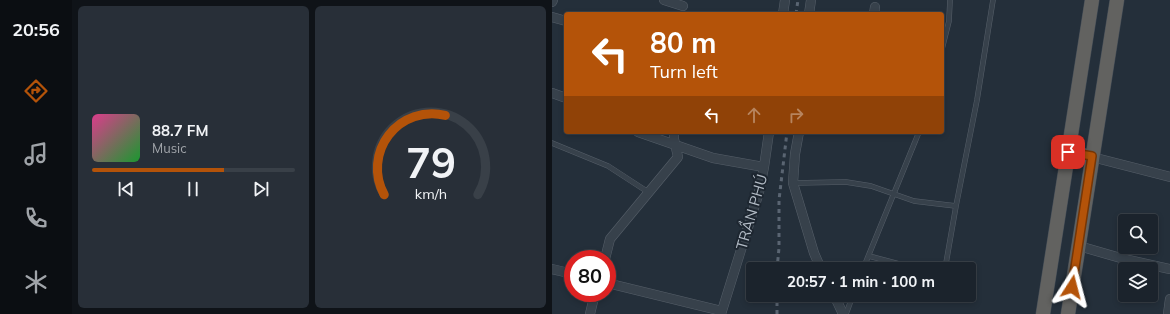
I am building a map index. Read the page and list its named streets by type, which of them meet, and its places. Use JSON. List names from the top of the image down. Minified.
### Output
{"streets":{"street":["TRẦN PHÚ"]},"page":{"tabs":"20:56","turn":["80 m","Turn left"],"song":["88.7 FM","Music"],"limit":"80","trip":"20:57 · 1 min · 100 m","gauge":["79","km/h"]}}
